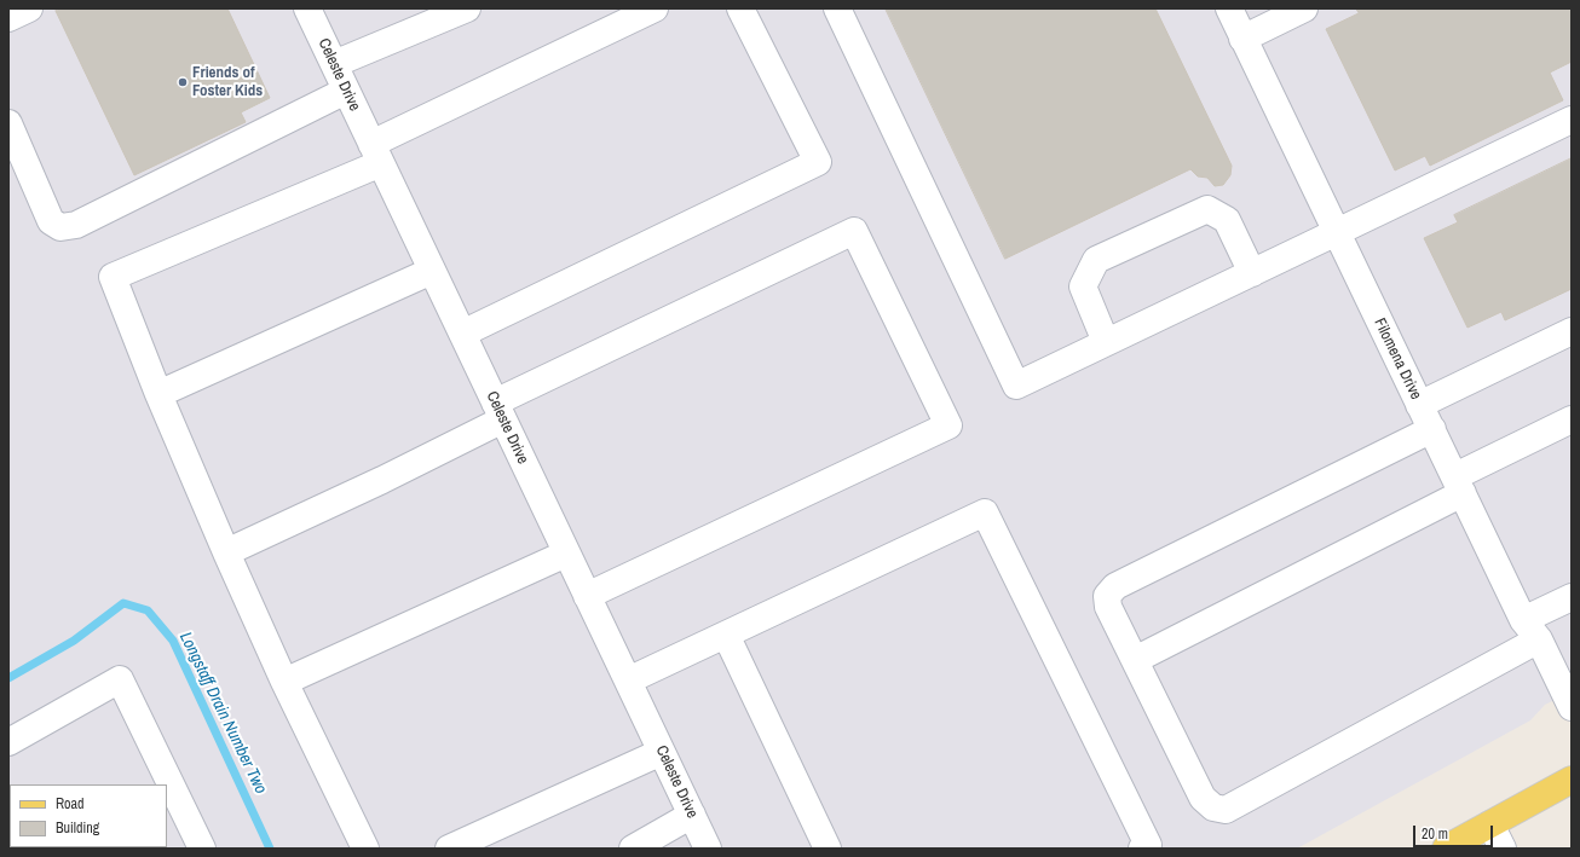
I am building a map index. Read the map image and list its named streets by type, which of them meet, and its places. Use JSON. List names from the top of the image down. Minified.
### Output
{"streets":{"street":["Celeste Drive","Filomena Drive"]},"water":["Longstaff Drain Number Two"],"places":["Friends of Foster Kids"],"legend":["Road","Building"],"scale_bar":"20 m"}
